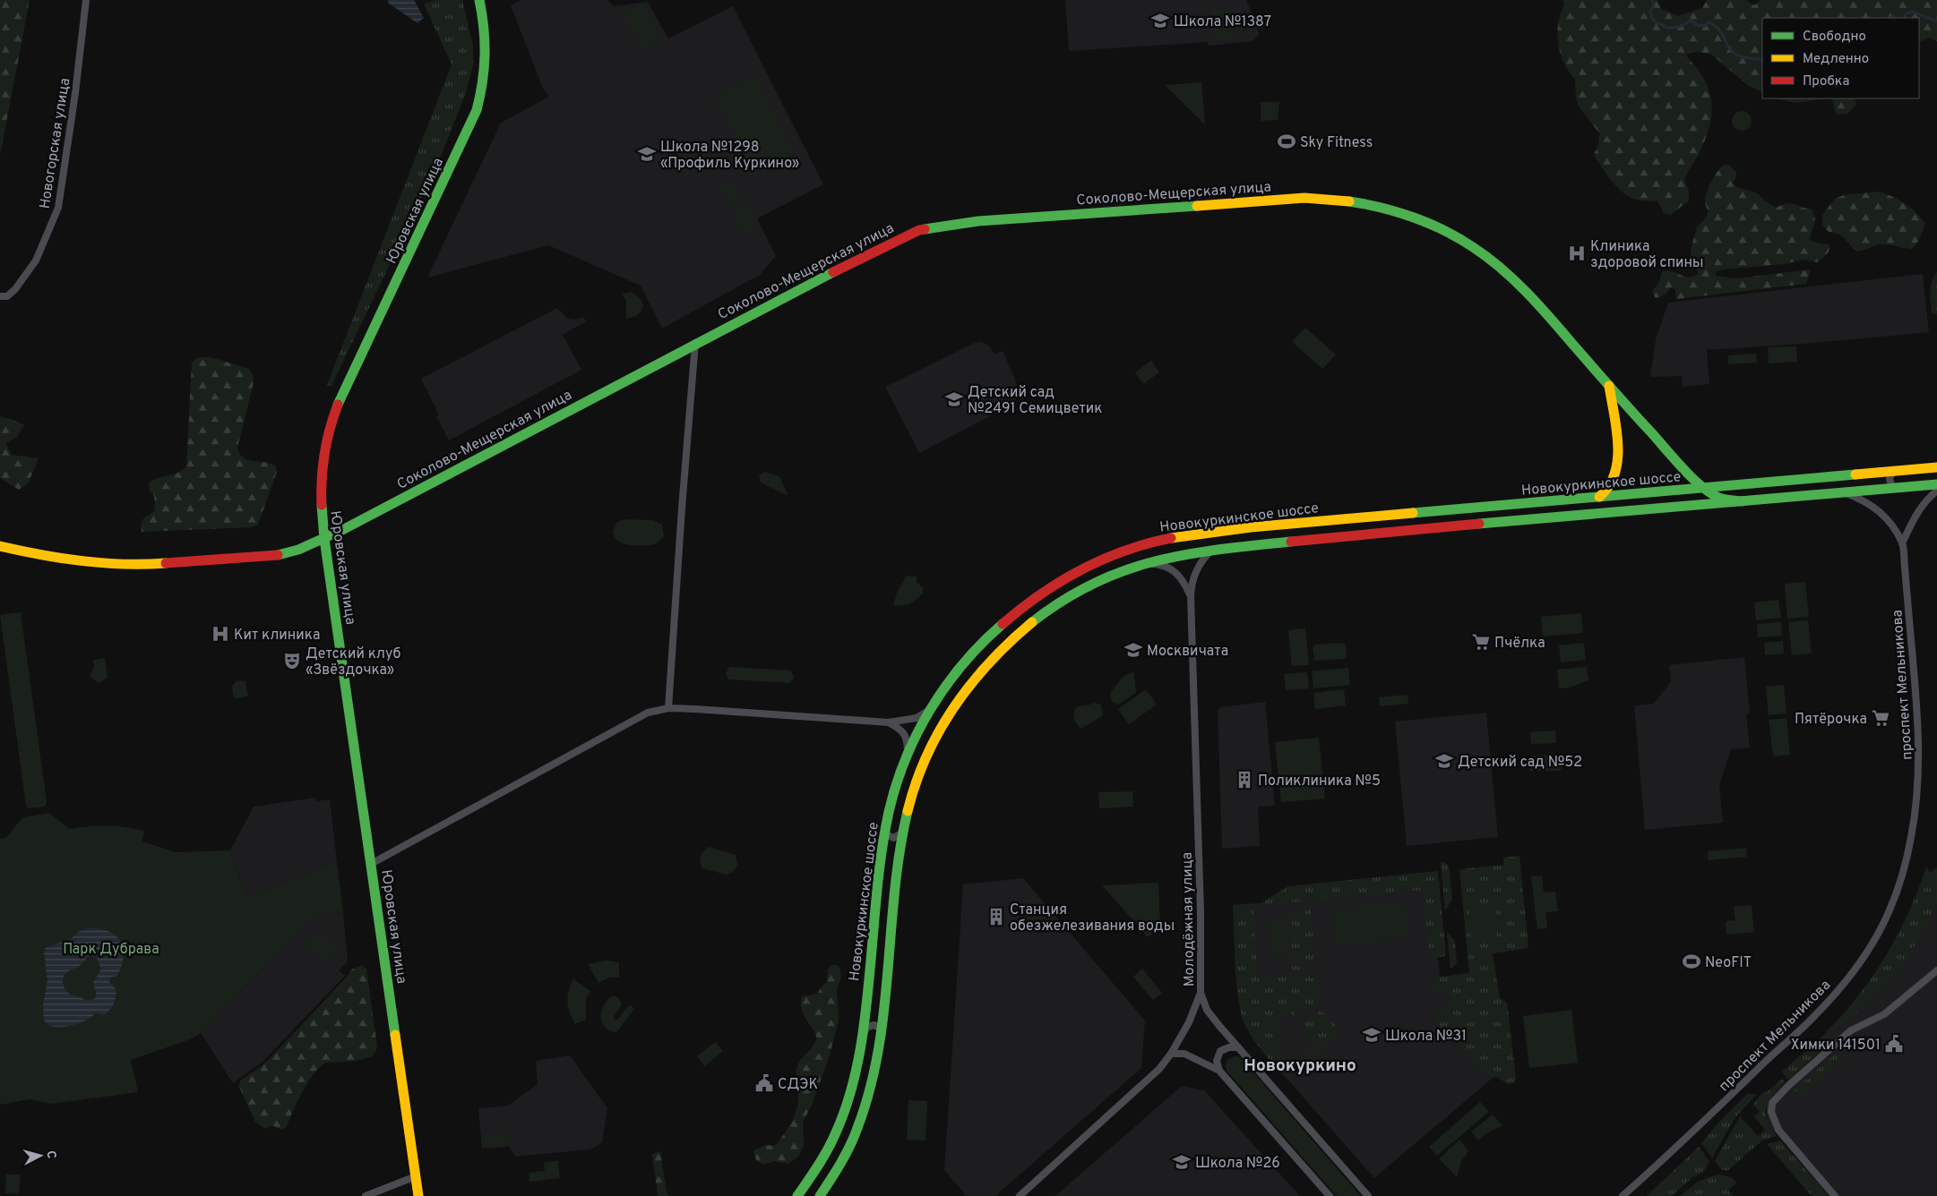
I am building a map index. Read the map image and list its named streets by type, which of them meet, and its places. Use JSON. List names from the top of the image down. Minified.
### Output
{"streets":{"street":["Новогорская улица","Соколово-Мещерская улица","Юровская улица","Новокуркинское шоссе","проспект Мельникова","Молодёжная улица"]},"crossings":[["Соколово-Мещерская улица","Юровская улица"],["Соколово-Мещерская улица","Новокуркинское шоссе"],["Новокуркинское шоссе","проспект Мельникова"],["Новокуркинское шоссе","Молодёжная улица"]],"districts":["Новокуркино"],"parks":["Парк Дубрава"],"places":{"school or university":["Школа №1387","Школа №1298 «Профиль Куркино»","Детский сад №2491 Семицветик","Москвичата","Детский сад №52","Школа №31","Школа №26"],"sports":["Sky Fitness","NeoFIT"],"hospital":["Клиника здоровой спины","Кит клиника"],"supermarket":["Пчёлка","Пятёрочка"],"theatre":["Детский клуб «Звёздочка»"],"building":["Поликлиника №5","Станция обезжелезивания воды"],"public building":["Химки 141501","СДЭК"]},"legend":["Свободно","Медленно","Пробка"],"north":"right"}
